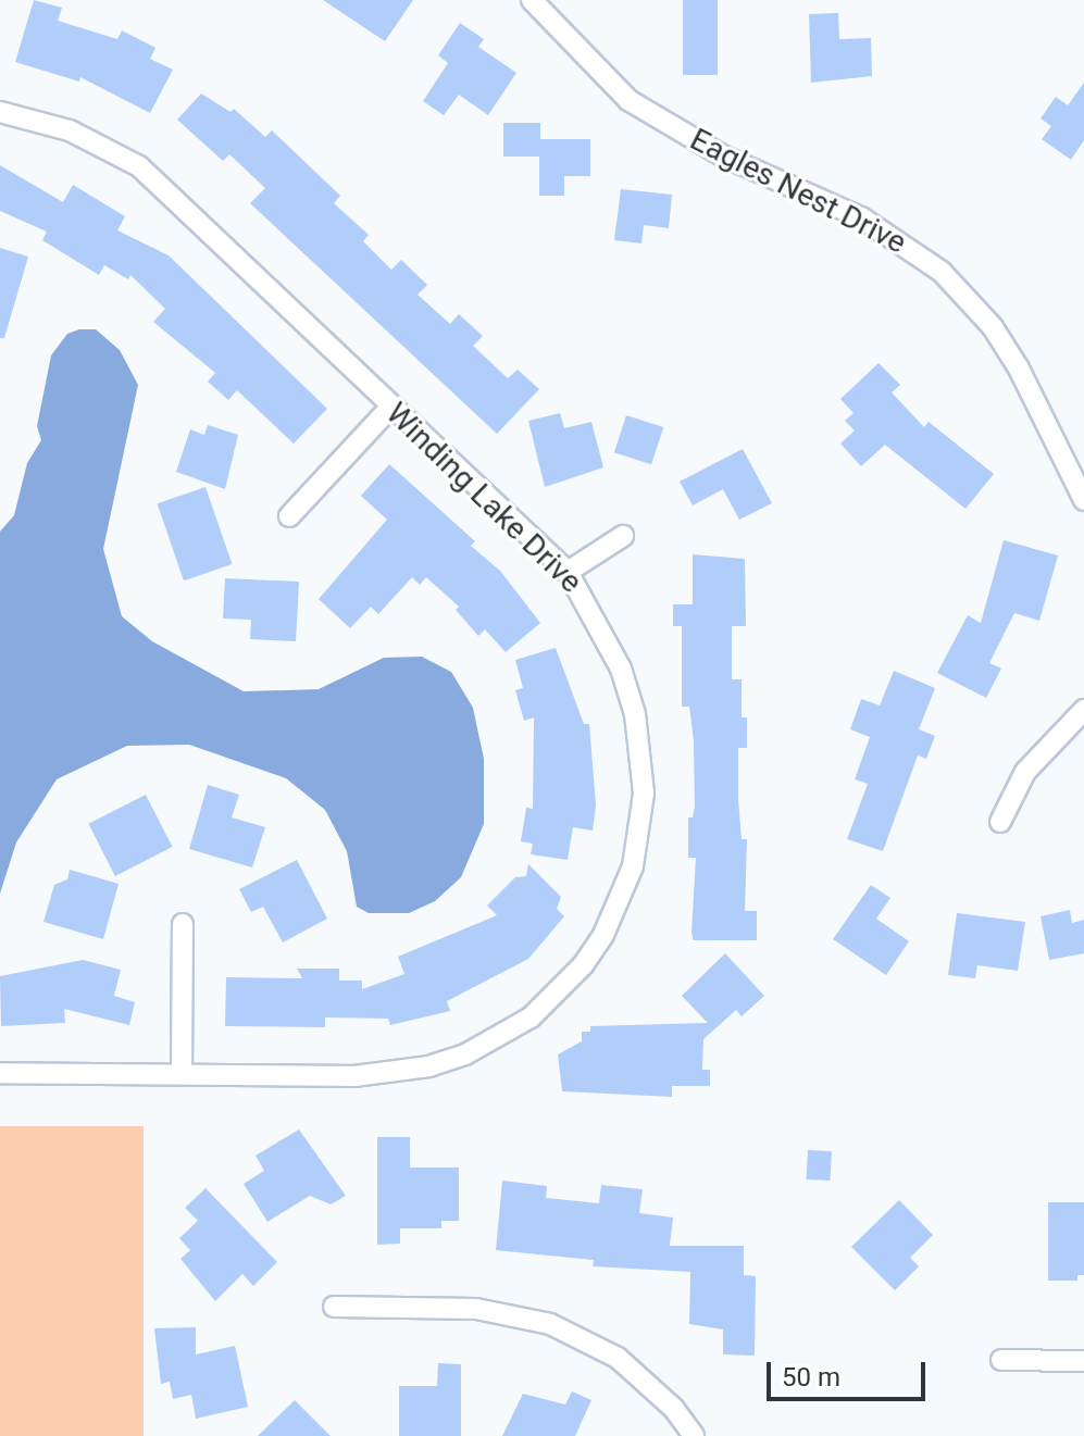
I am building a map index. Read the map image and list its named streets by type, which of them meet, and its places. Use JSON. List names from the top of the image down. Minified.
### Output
{"streets":{"street":["Eagles Nest Drive","Winding Lake Drive"]},"scale_bar":"50 m"}
